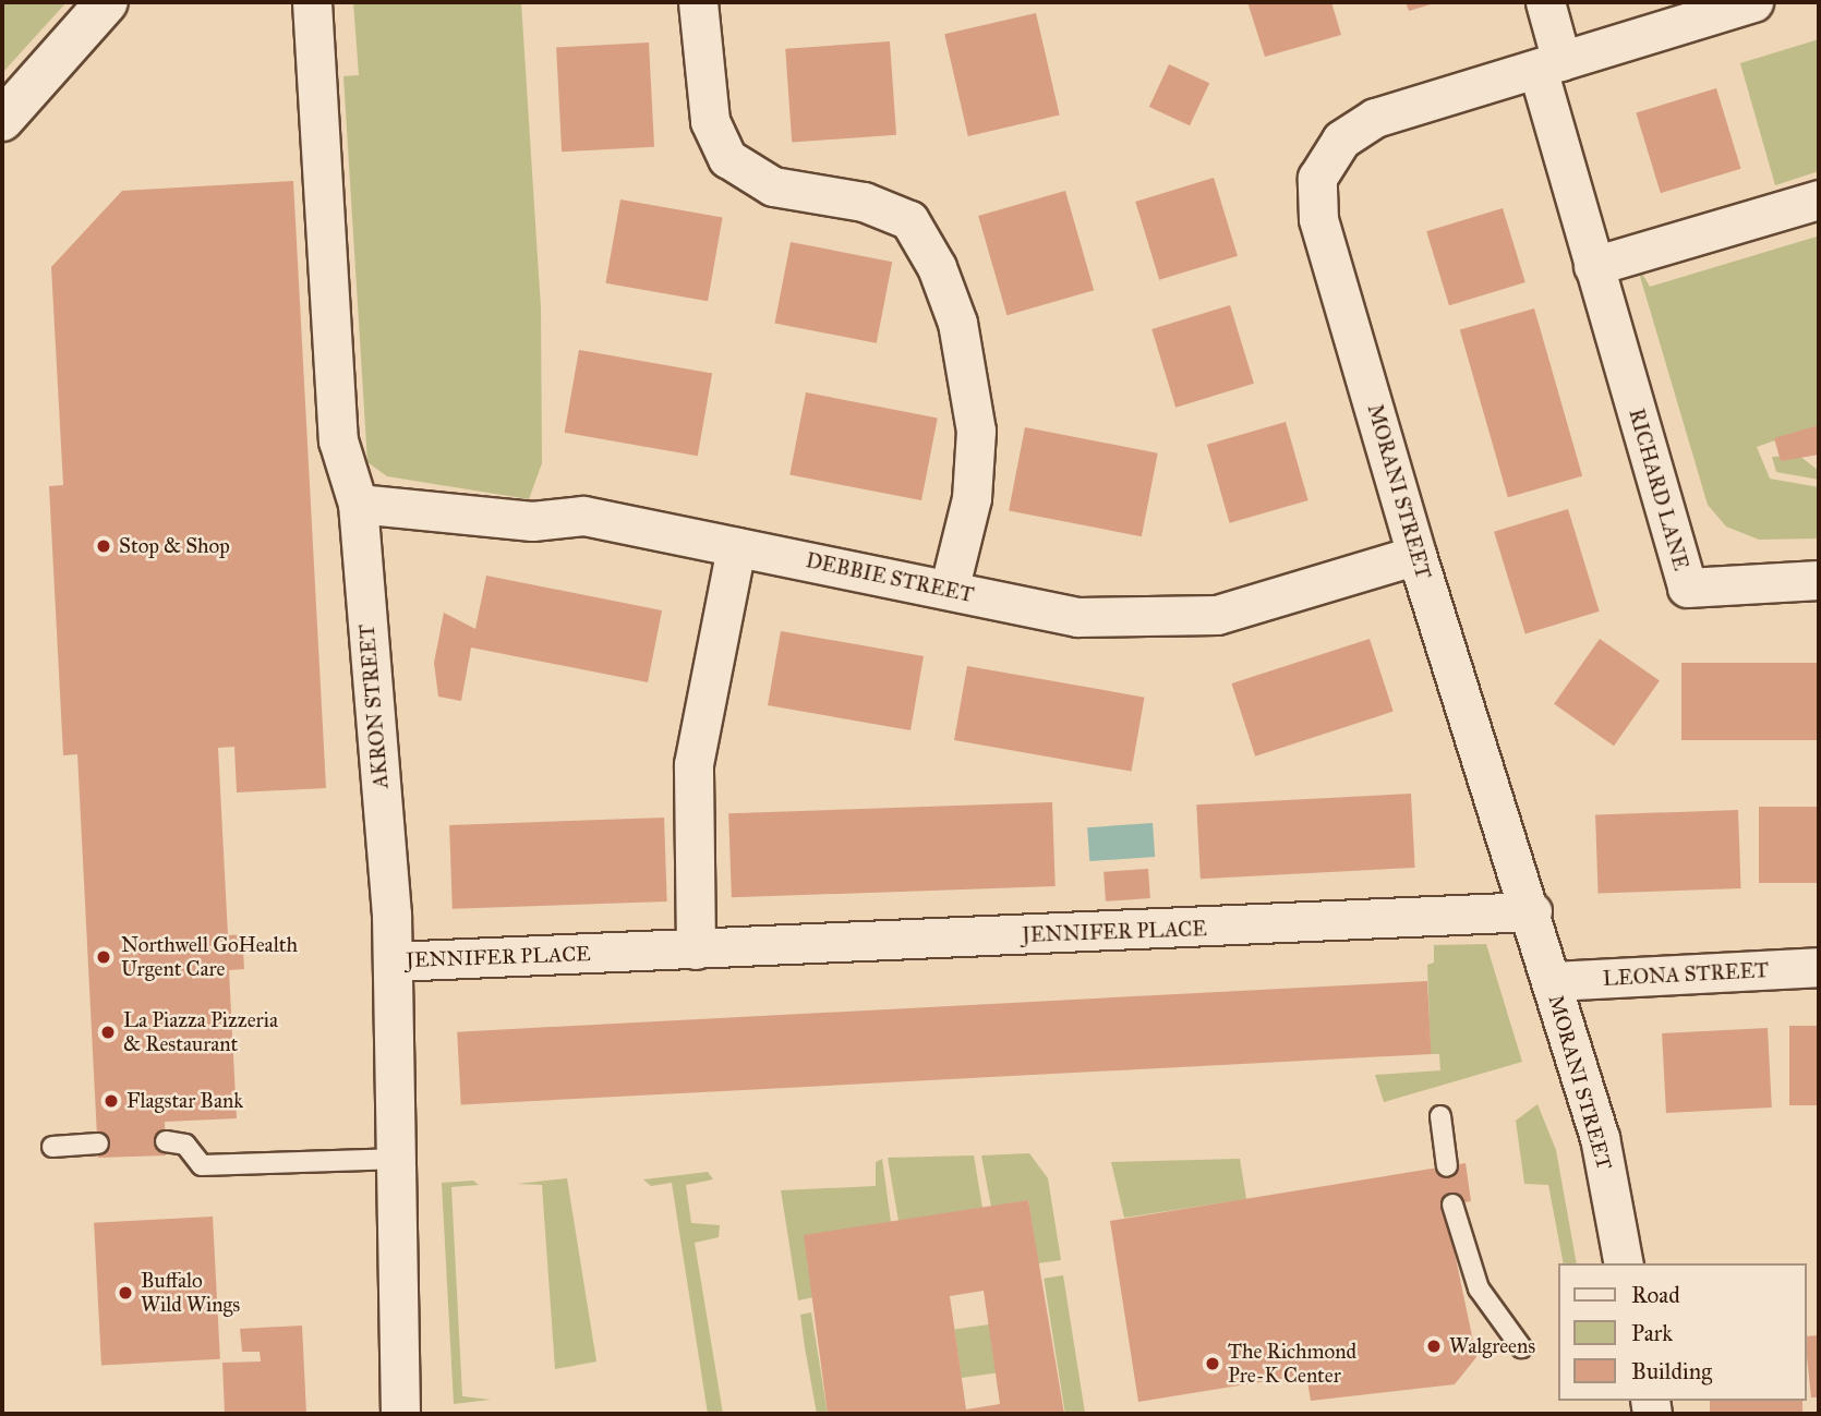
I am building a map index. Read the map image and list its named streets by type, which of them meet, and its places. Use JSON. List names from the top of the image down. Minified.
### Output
{"streets":{"street":["RICHARD LANE","MORANI STREET","DEBBIE STREET","AKRON STREET","JENNIFER PLACE","LEONA STREET"]},"crossings":[["RICHARD LANE","MORANI STREET"],["MORANI STREET","DEBBIE STREET"],["MORANI STREET","JENNIFER PLACE"],["MORANI STREET","LEONA STREET"],["DEBBIE STREET","AKRON STREET"],["AKRON STREET","JENNIFER PLACE"]],"places":["Stop & Shop","Northwell GoHealth Urgent Care","La Piazza Pizzeria & Restaurant","Flagstar Bank","Buffalo Wild Wings","Walgreens","The Richmond Pre-K Center"],"legend":["Road","Park","Building"]}
